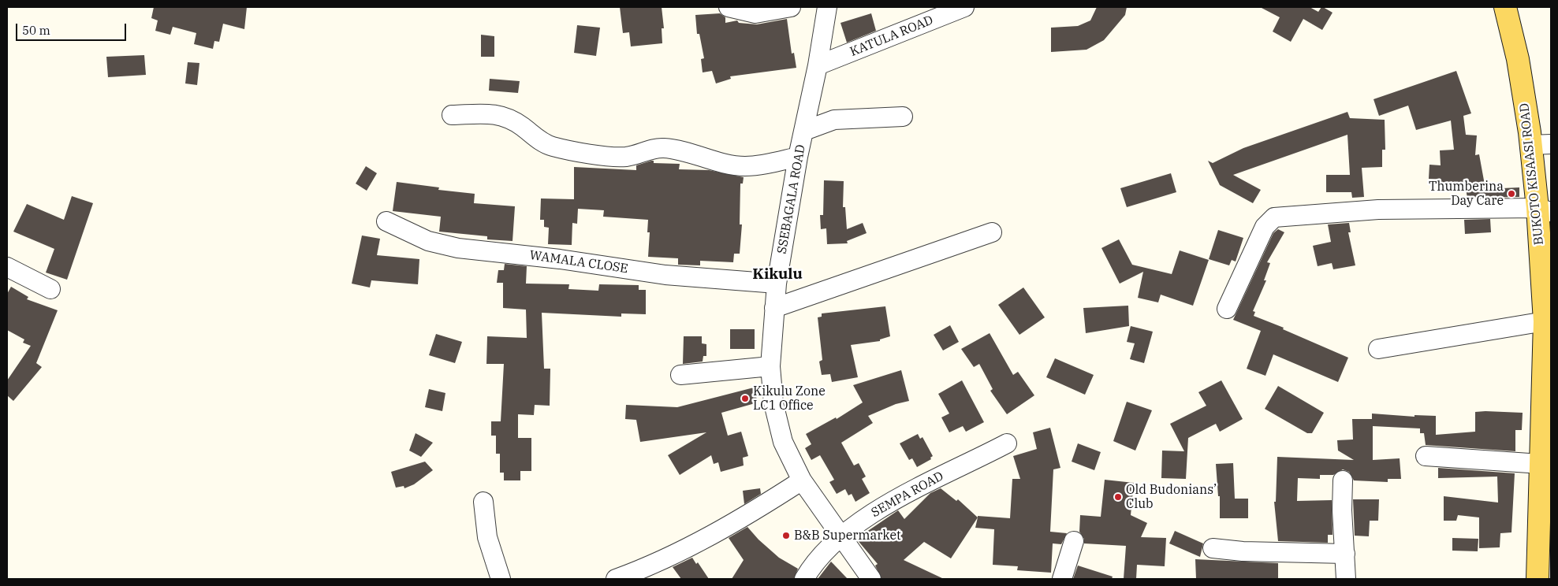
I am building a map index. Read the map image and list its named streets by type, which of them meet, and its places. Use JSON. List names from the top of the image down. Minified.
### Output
{"streets":{"main road":["BUKOTO KISAASI ROAD"],"street":["KATULA ROAD","SSEBAGALA ROAD","WAMALA CLOSE","SEMPA ROAD"]},"crossings":[["KATULA ROAD","SSEBAGALA ROAD"],["SSEBAGALA ROAD","WAMALA CLOSE"],["SSEBAGALA ROAD","SEMPA ROAD"]],"districts":["Kikulu"],"places":["Thumberina Day Care","Kikulu Zone LC1 Office","Old Budonians’ Club","B&B Supermarket"],"scale_bar":"50 m"}
